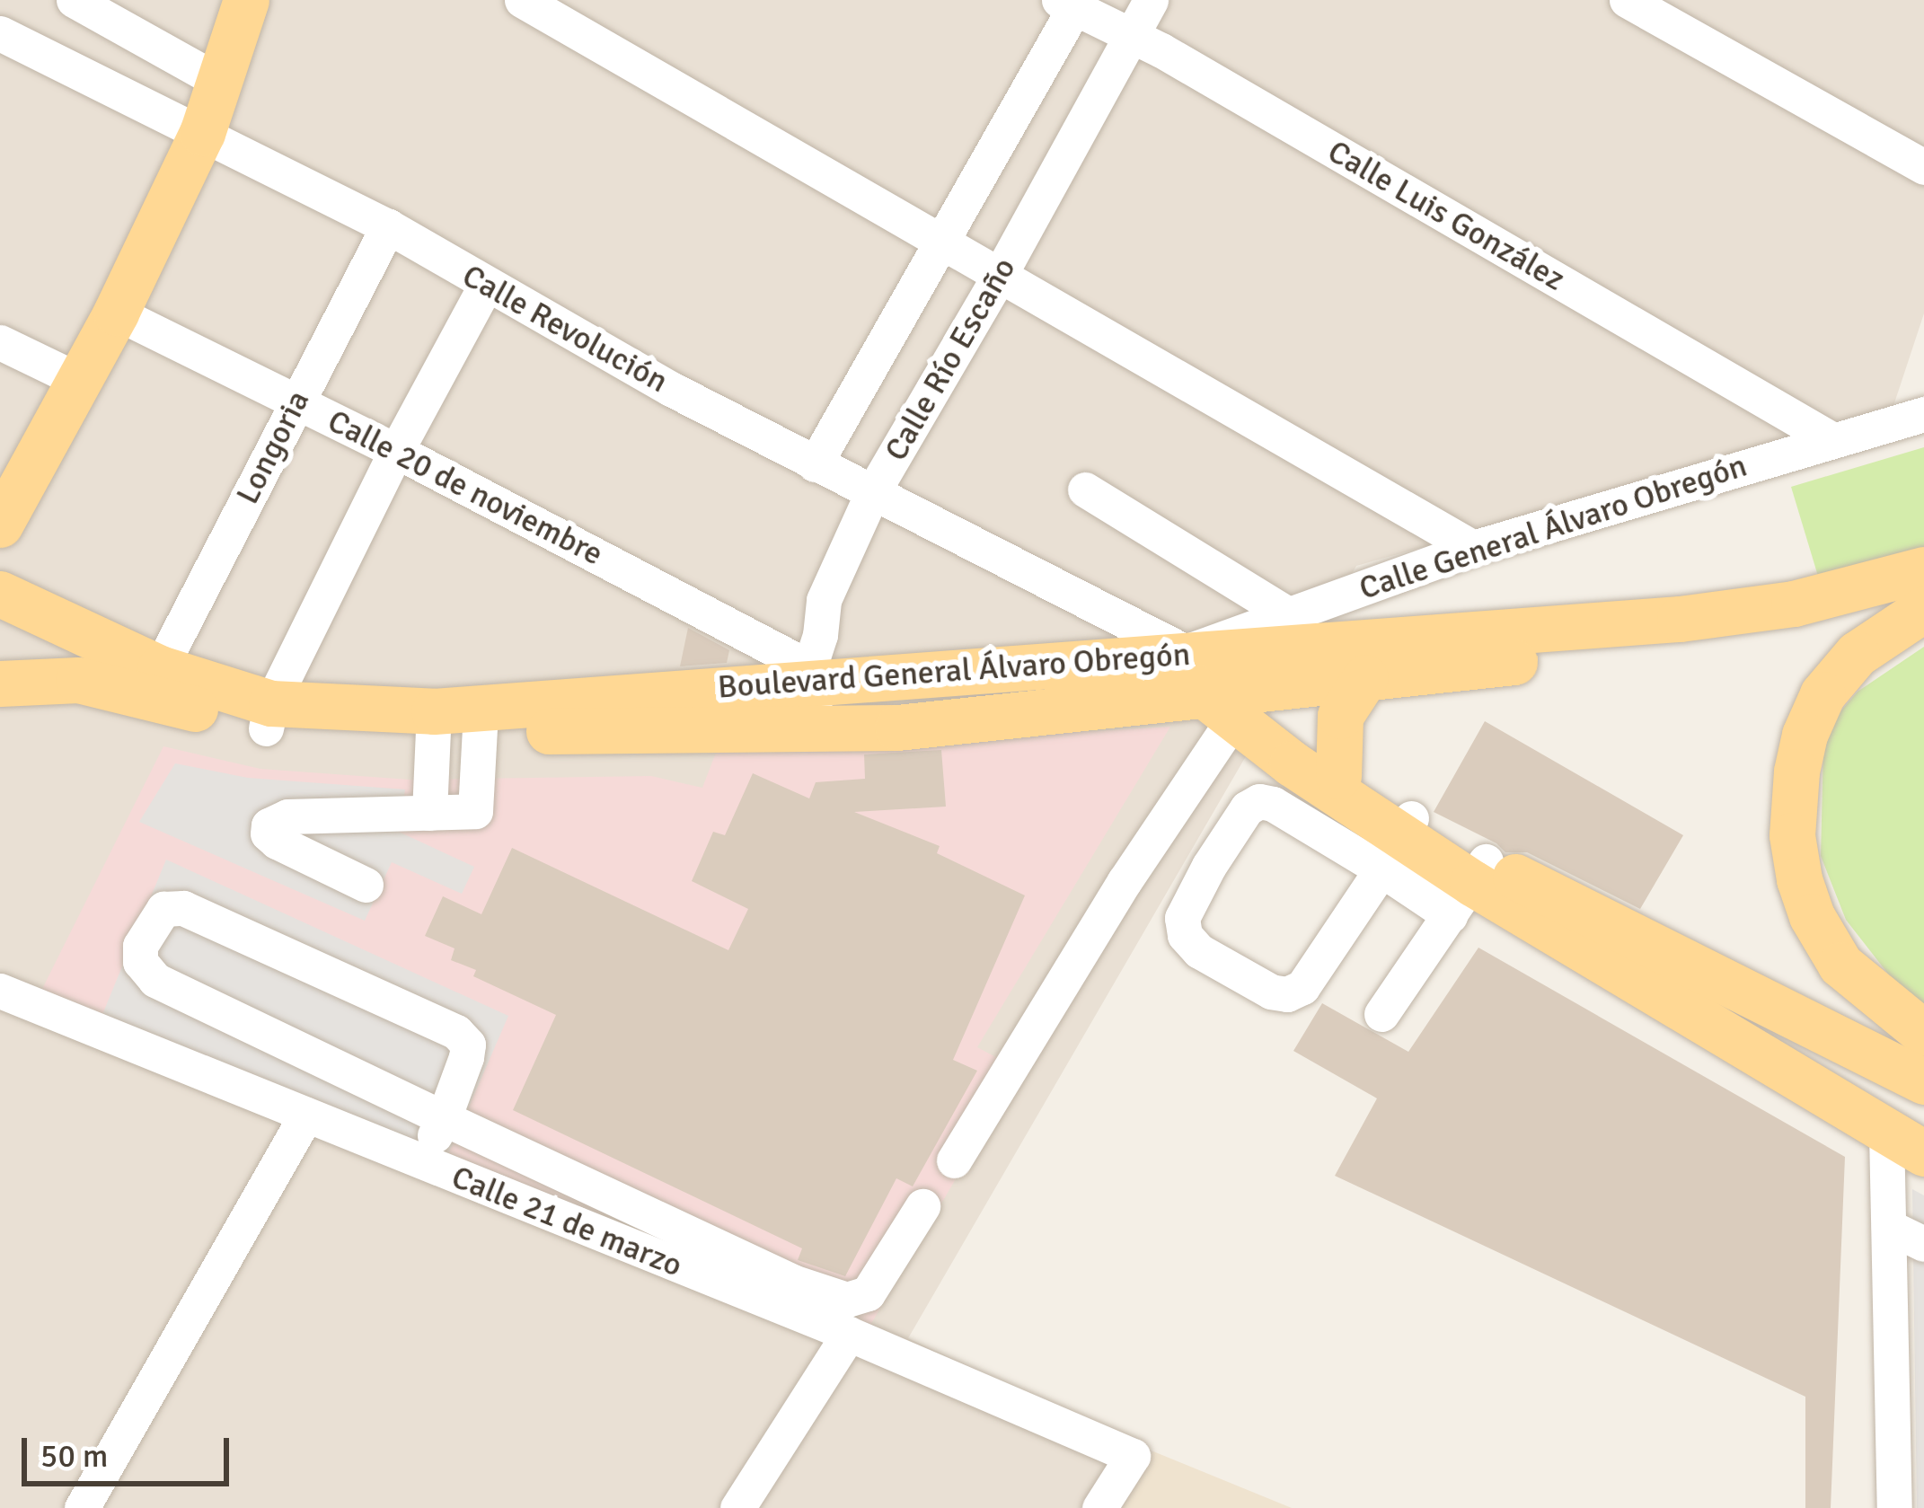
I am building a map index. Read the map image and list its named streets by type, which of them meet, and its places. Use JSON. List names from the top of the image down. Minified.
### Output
{"streets":{"main road":["Boulevard General Álvaro Obregón"],"street":["Calle Luis González","Calle Revolución","Calle Río Escaño","Longoria","Calle 20 de noviembre","Calle General Álvaro Obregón","Calle 21 de marzo"]},"crossings":[["Calle Luis González","Calle Río Escaño"],["Calle Luis González","Calle General Álvaro Obregón"],["Calle Revolución","Calle Río Escaño"],["Calle Revolución","Longoria"],["Calle Revolución","Calle General Álvaro Obregón"],["Calle Revolución","Boulevard General Álvaro Obregón"],["Calle Río Escaño","Calle 20 de noviembre"],["Calle Río Escaño","Boulevard General Álvaro Obregón"],["Longoria","Calle 20 de noviembre"],["Longoria","Boulevard General Álvaro Obregón"],["Calle 20 de noviembre","Boulevard General Álvaro Obregón"],["Calle General Álvaro Obregón","Boulevard General Álvaro Obregón"]],"scale_bar":"50 m"}
